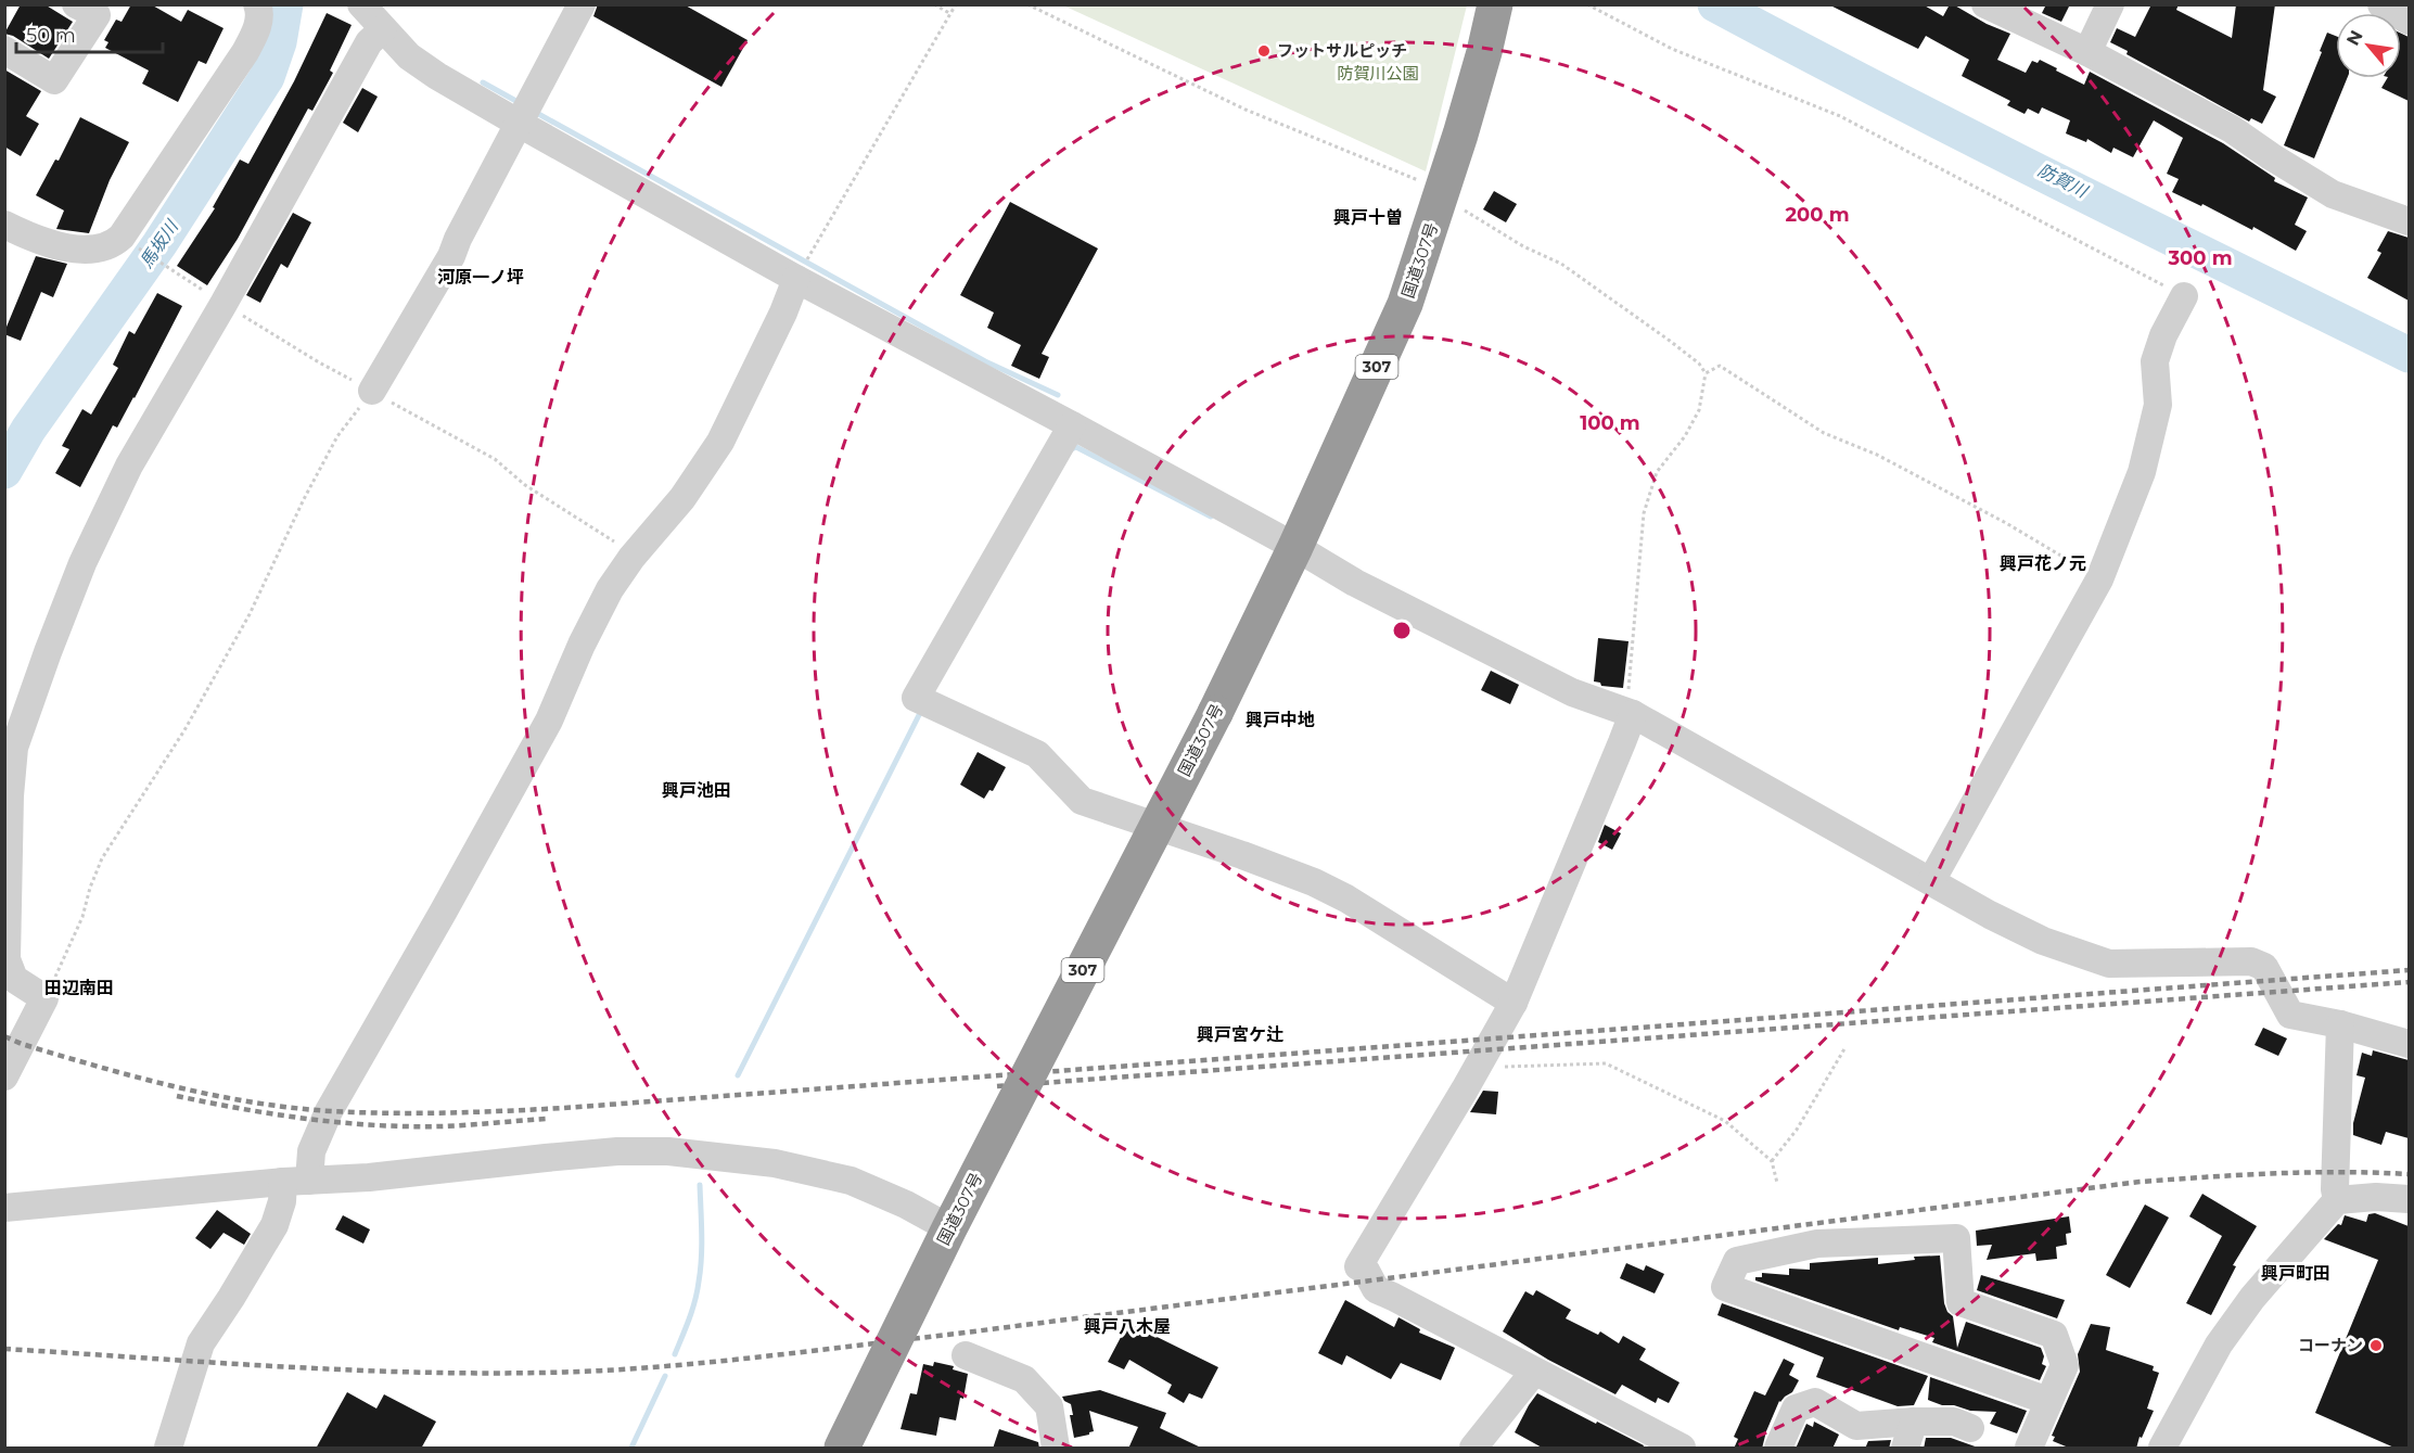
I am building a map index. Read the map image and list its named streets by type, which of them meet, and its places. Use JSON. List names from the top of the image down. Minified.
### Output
{"streets":{"highway":["国道307号","307"]},"districts":["興戸十曽","河原一ノ坪","興戸花ノ元","興戸中地","興戸池田","田辺南田","興戸宮ケ辻","興戸町田","興戸八木屋"],"water":["防賀川","馬坂川"],"parks":["防賀川公園"],"places":["フットサルピッチ","コーナン"],"scale_bar":"50 m","north":"top left","rings":["200 m","300 m","100 m"]}
